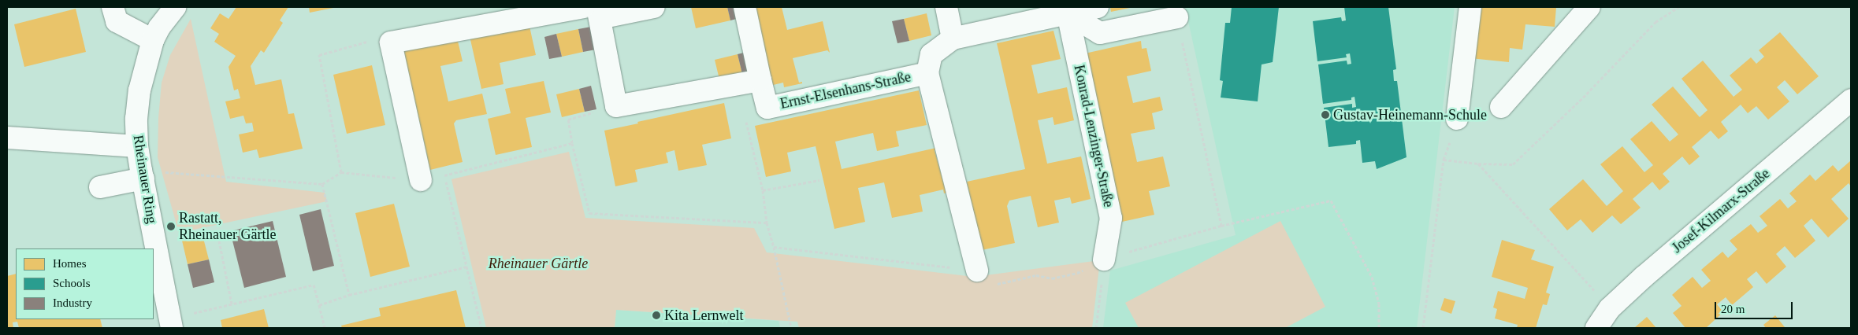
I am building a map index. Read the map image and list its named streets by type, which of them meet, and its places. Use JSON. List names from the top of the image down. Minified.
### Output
{"streets":{"street":["Ernst-Elsenhans-Straße","Konrad-Lenzinger-Straße","Rheinauer Ring","Josef-Kilmarx-Straße"]},"parks":["Rheinauer Gärtle"],"places":["Gustav-Heinemann-Schule","Rastatt, Rheinauer Gärtle","Kita Lernwelt"],"legend":["Homes","Schools","Industry"],"scale_bar":"20 m"}
